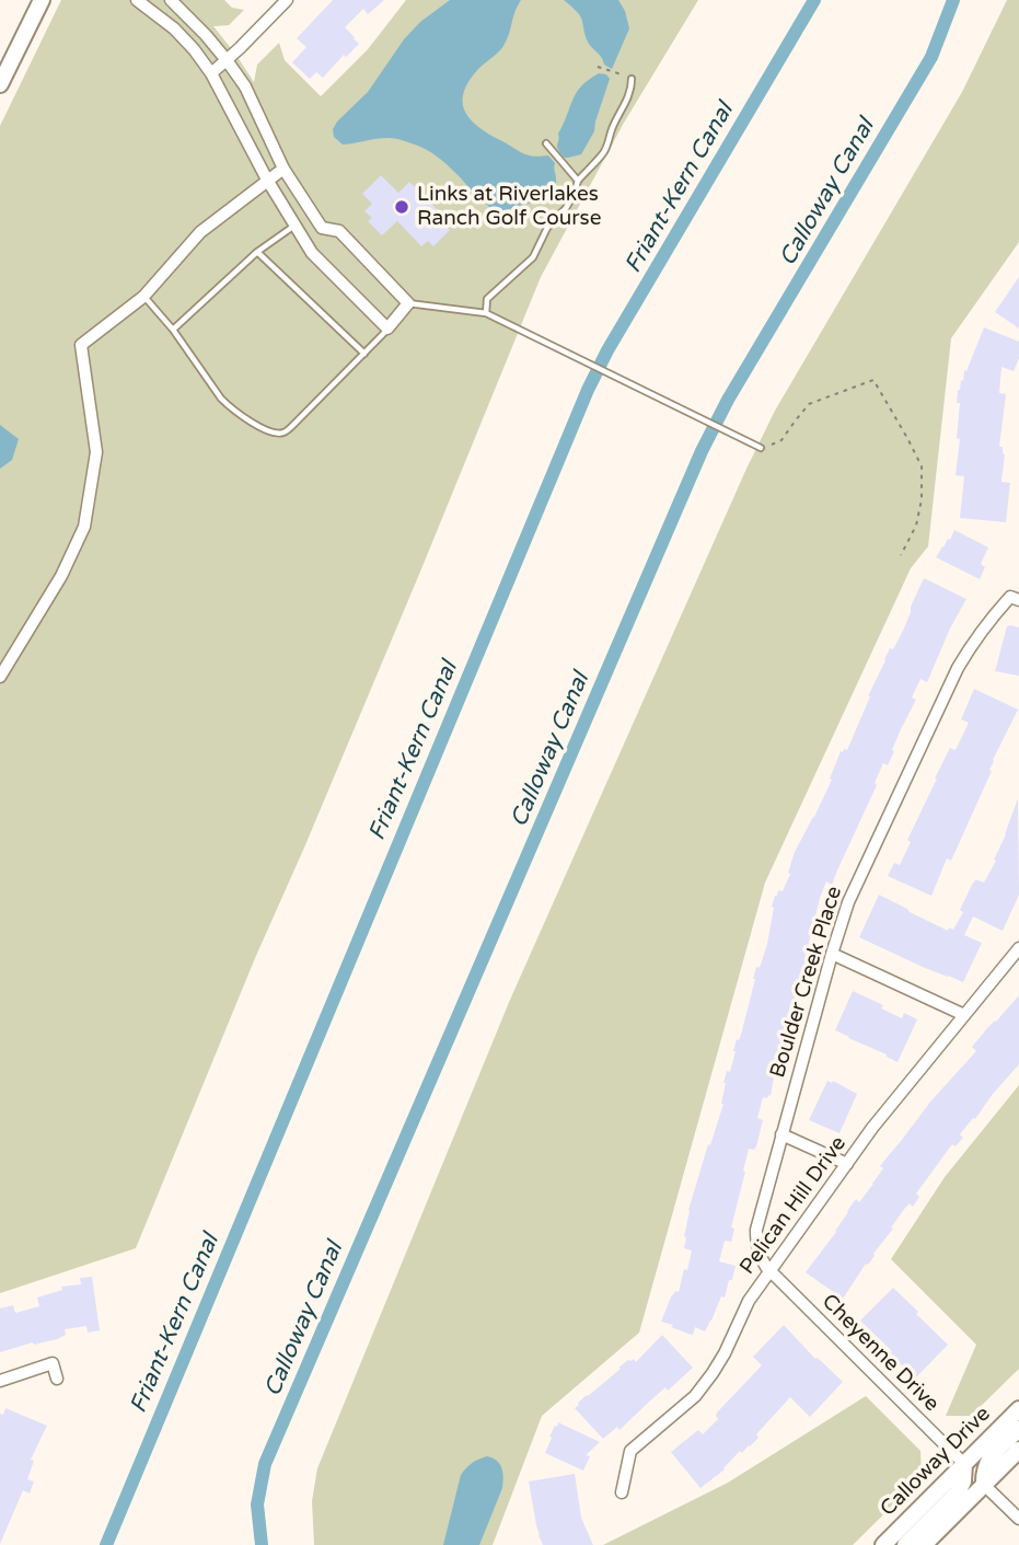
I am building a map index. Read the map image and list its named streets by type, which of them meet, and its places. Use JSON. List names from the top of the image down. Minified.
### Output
{"streets":{"main road":["Calloway Drive"],"street":["Boulder Creek Place","Pelican Hill Drive","Cheyenne Drive"]},"crossings":[["Boulder Creek Place","Pelican Hill Drive"],["Boulder Creek Place","Cheyenne Drive"],["Pelican Hill Drive","Cheyenne Drive"],["Cheyenne Drive","Calloway Drive"]],"water":["Friant-Kern Canal","Calloway Canal"],"places":["Links at Riverlakes Ranch Golf Course"]}
